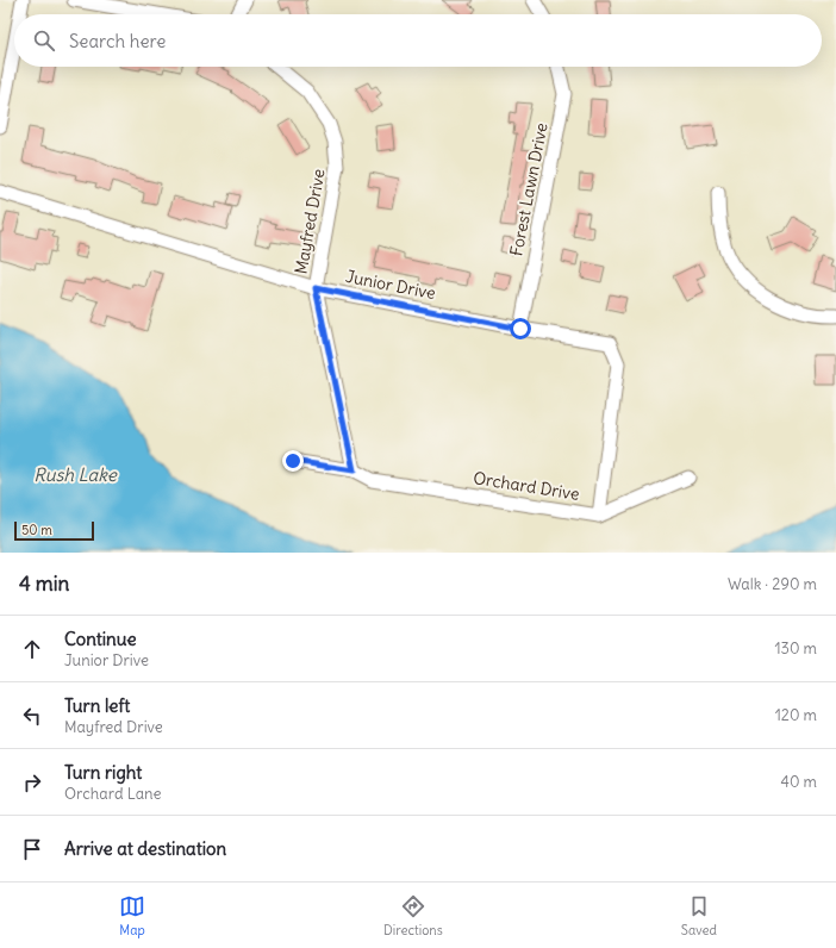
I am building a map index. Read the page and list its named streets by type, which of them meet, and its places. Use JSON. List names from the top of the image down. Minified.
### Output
{"streets":{"street":["Forest Lawn Drive","Mayfred Drive","Junior Drive","Orchard Drive"]},"crossings":[["Forest Lawn Drive","Junior Drive"],["Mayfred Drive","Junior Drive"],["Mayfred Drive","Orchard Drive"],["Junior Drive","Orchard Drive"]],"water":["Rush Lake"],"scale_bar":"50 m","page":{"search":"Search here","scale":"50 m","heading":["4 min","Walk · 290 m"],"list":[["Continue","Junior Drive","130 m"],["Turn left","Mayfred Drive","120 m"],["Turn right","Orchard Lane","40 m"],"Arrive at destination"],"nav":["Map","Directions","Saved"]}}
